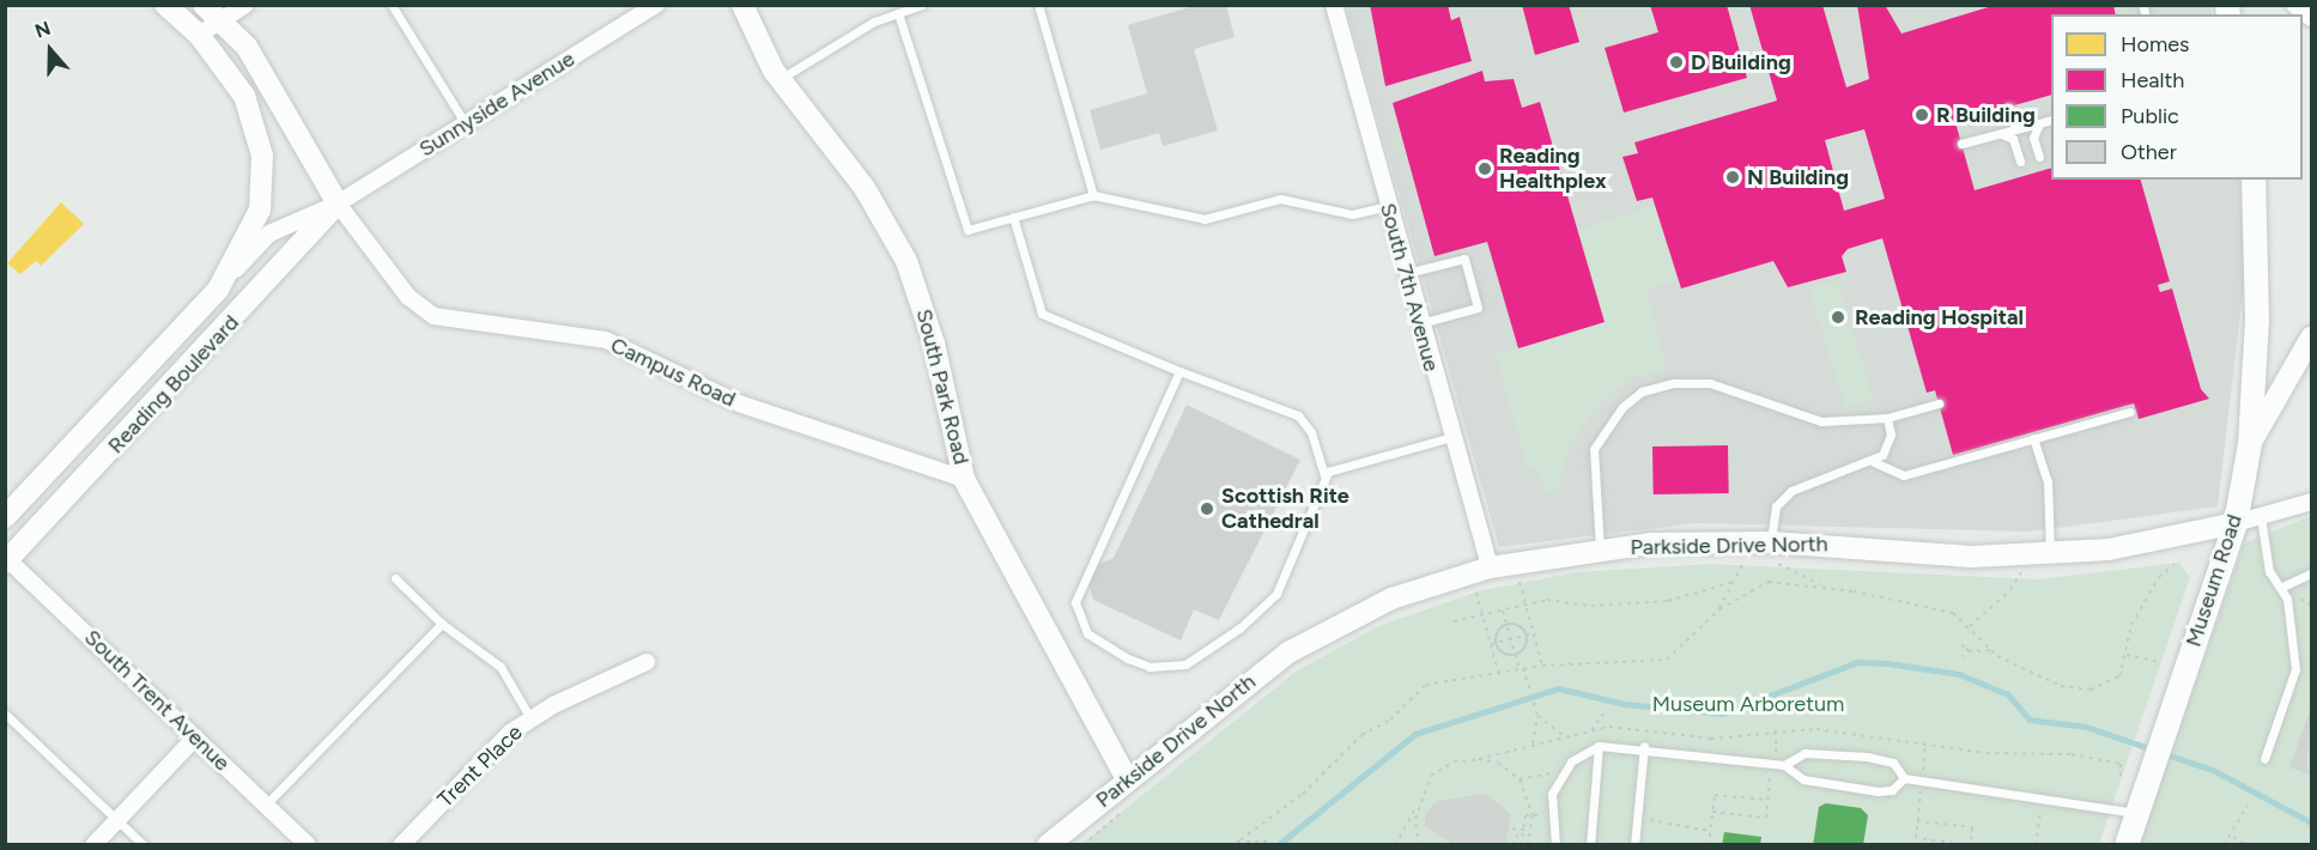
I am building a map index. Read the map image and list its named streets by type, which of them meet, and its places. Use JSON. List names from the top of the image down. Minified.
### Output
{"streets":{"main road":["Museum Road"],"street":["Sunnyside Avenue","South 7th Avenue","Campus Road","Reading Boulevard","South Park Road","Parkside Drive North","South Trent Avenue","Trent Place"]},"crossings":[["Sunnyside Avenue","Campus Road"],["Sunnyside Avenue","Reading Boulevard"],["South 7th Avenue","Parkside Drive North"],["Campus Road","Reading Boulevard"],["Campus Road","South Park Road"],["Reading Boulevard","South Trent Avenue"],["South Park Road","Parkside Drive North"],["Parkside Drive North","Museum Road"]],"parks":["Museum Arboretum"],"places":["D Building","R Building","Reading Healthplex","N Building","Reading Hospital","Scottish Rite Cathedral"],"legend":["Homes","Health","Public","Other"],"north":"top"}
